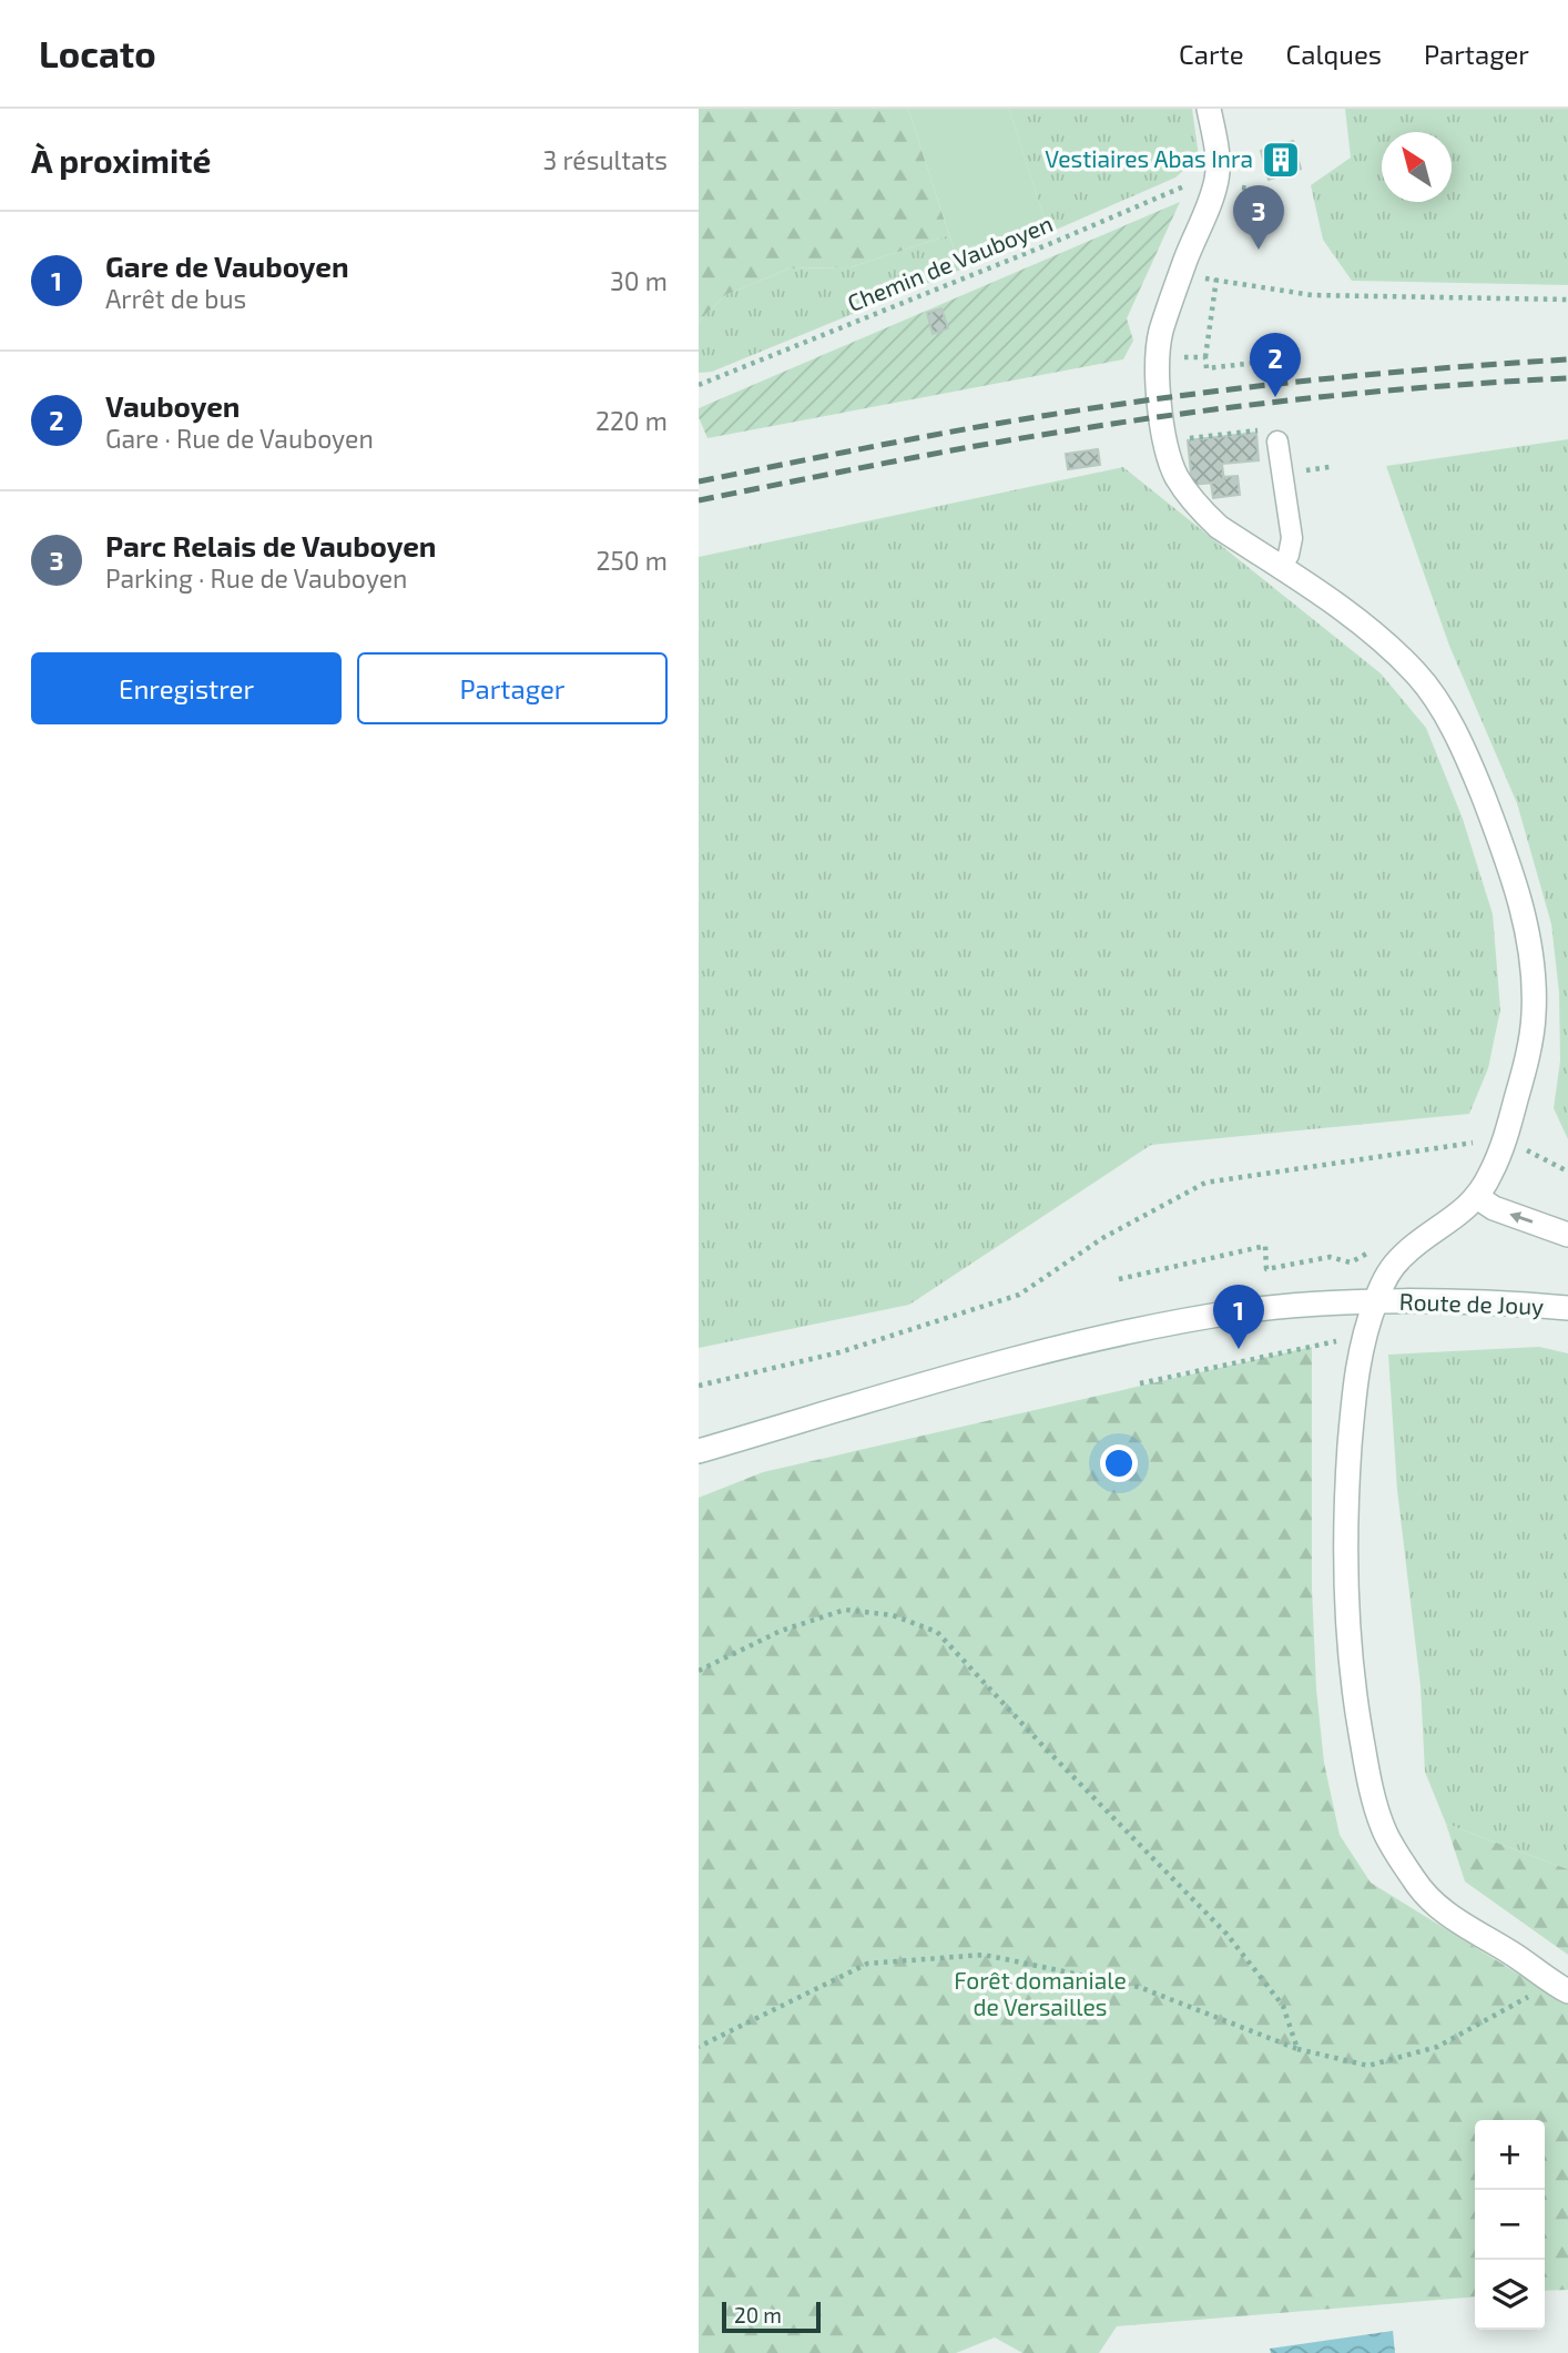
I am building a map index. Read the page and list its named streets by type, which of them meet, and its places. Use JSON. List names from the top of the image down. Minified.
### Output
{"streets":{"street":["Route de Jouy"],"path":["Chemin de Vauboyen"]},"parks":["Forêt domaniale de Versailles"],"places":{"building":["Vestiaires Abas Inra"]},"scale_bar":"20 m","north":"top left","page":{"header":"Locato","nav":["Carte","Calques","Partager"],"heading":["À proximité","3 résultats"],"pins":["3","2","1"],"list":[{"mark":"1","name":"Gare de Vauboyen","note":"Arrêt de bus","value":"30 m"},{"mark":"2","name":"Vauboyen","note":"Gare · Rue de Vauboyen","value":"220 m"},{"mark":"3","name":"Parc Relais de Vauboyen","note":"Parking · Rue de Vauboyen","value":"250 m"}],"buttons":["Enregistrer","Partager"],"map_buttons":["+","−"],"scale":"20 m"}}
